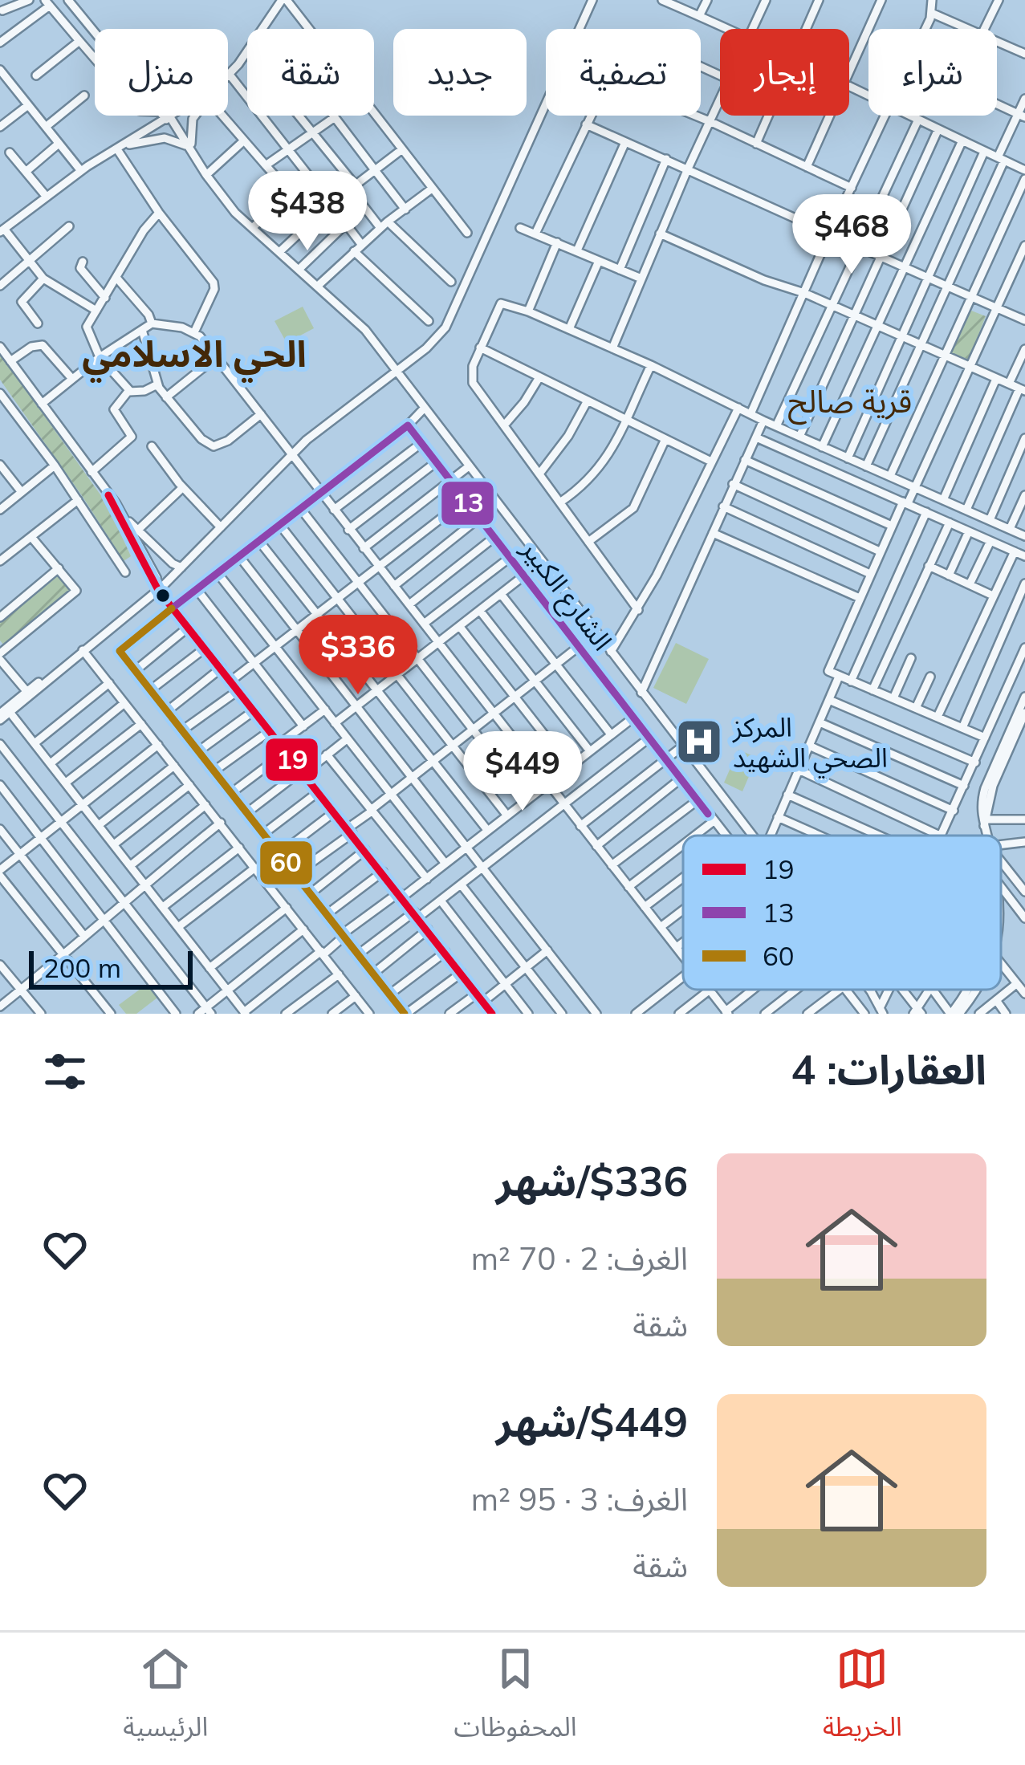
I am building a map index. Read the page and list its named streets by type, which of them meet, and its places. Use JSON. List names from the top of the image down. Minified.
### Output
{"streets":{"street":["الشارع الكبير"]},"districts":["الحي الاسلامي","قرية صالح"],"places":{"hospital":["المركز الصحي الشهيد"]},"lines":["transit line 13","transit line 19","transit line 60"],"legend":["19","13","60"],"scale_bar":"200 m","page":{"chip":["شراء","إيجار","تصفية","جديد","شقة","منزل"],"price":["$438","$468","$336","$449"],"scale":"200 m","heading":"العقارات: 4","list":[{"name":"$336/شهر","note":"الغرف: 2 · 70 m² · شقة"},{"name":"$449/شهر","note":"الغرف: 3 · 95 m² · شقة"}],"tabs":["الخريطة","المحفوظات","الرئيسية"]}}
